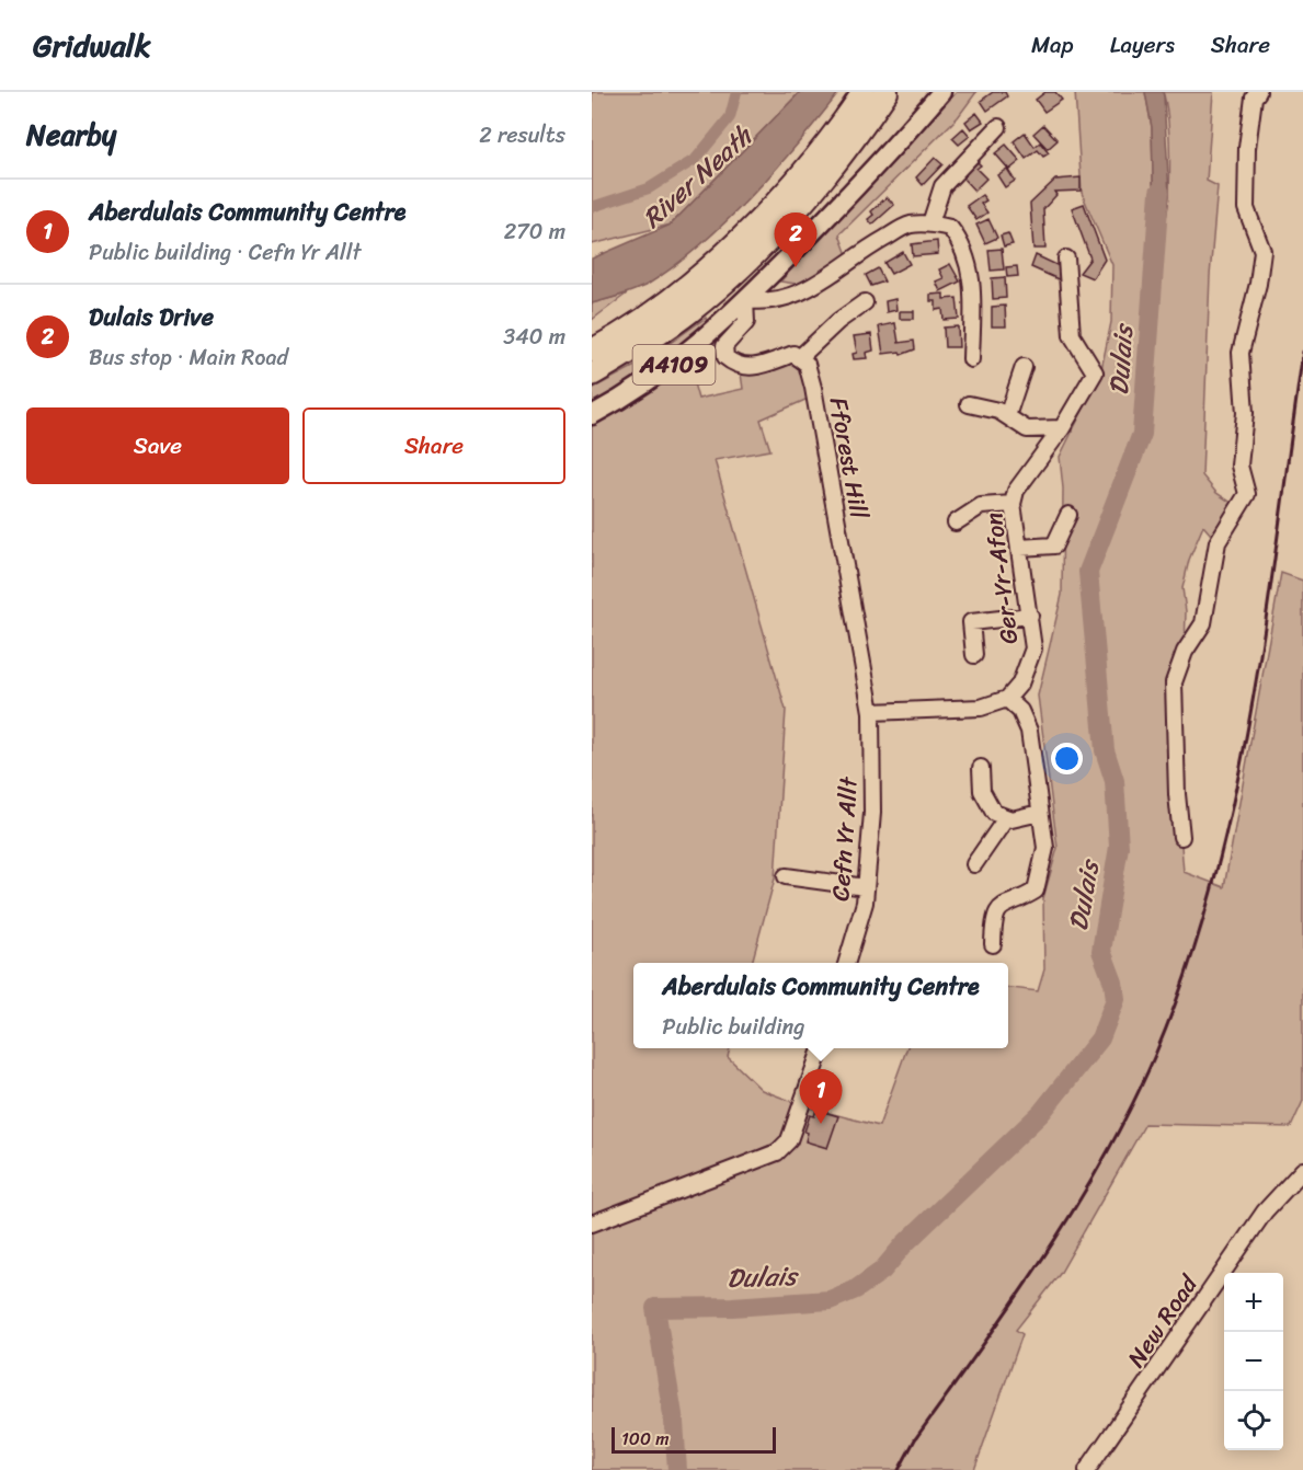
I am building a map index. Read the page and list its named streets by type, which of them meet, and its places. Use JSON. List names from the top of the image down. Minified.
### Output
{"streets":{"main road":["A4109"],"street":["Fforest Hill","Ger-Yr-Afon","Cefn Yr Allt","New Road"]},"crossings":[["Fforest Hill","Cefn Yr Allt"]],"water":["River Neath","Dulais"],"scale_bar":"100 m","page":{"header":"Gridwalk","nav":["Map","Layers","Share"],"heading":["Nearby","2 results"],"list":[{"mark":"1","name":"Aberdulais Community Centre","note":"Public building · Cefn Yr Allt","value":"270 m"},{"mark":"2","name":"Dulais Drive","note":"Bus stop · Main Road","value":"340 m"}],"pins":["2","1"],"buttons":["Save","Share"],"popup":["Aberdulais Community Centre","Public building"],"map_buttons":["+","−"],"scale":"100 m"}}
